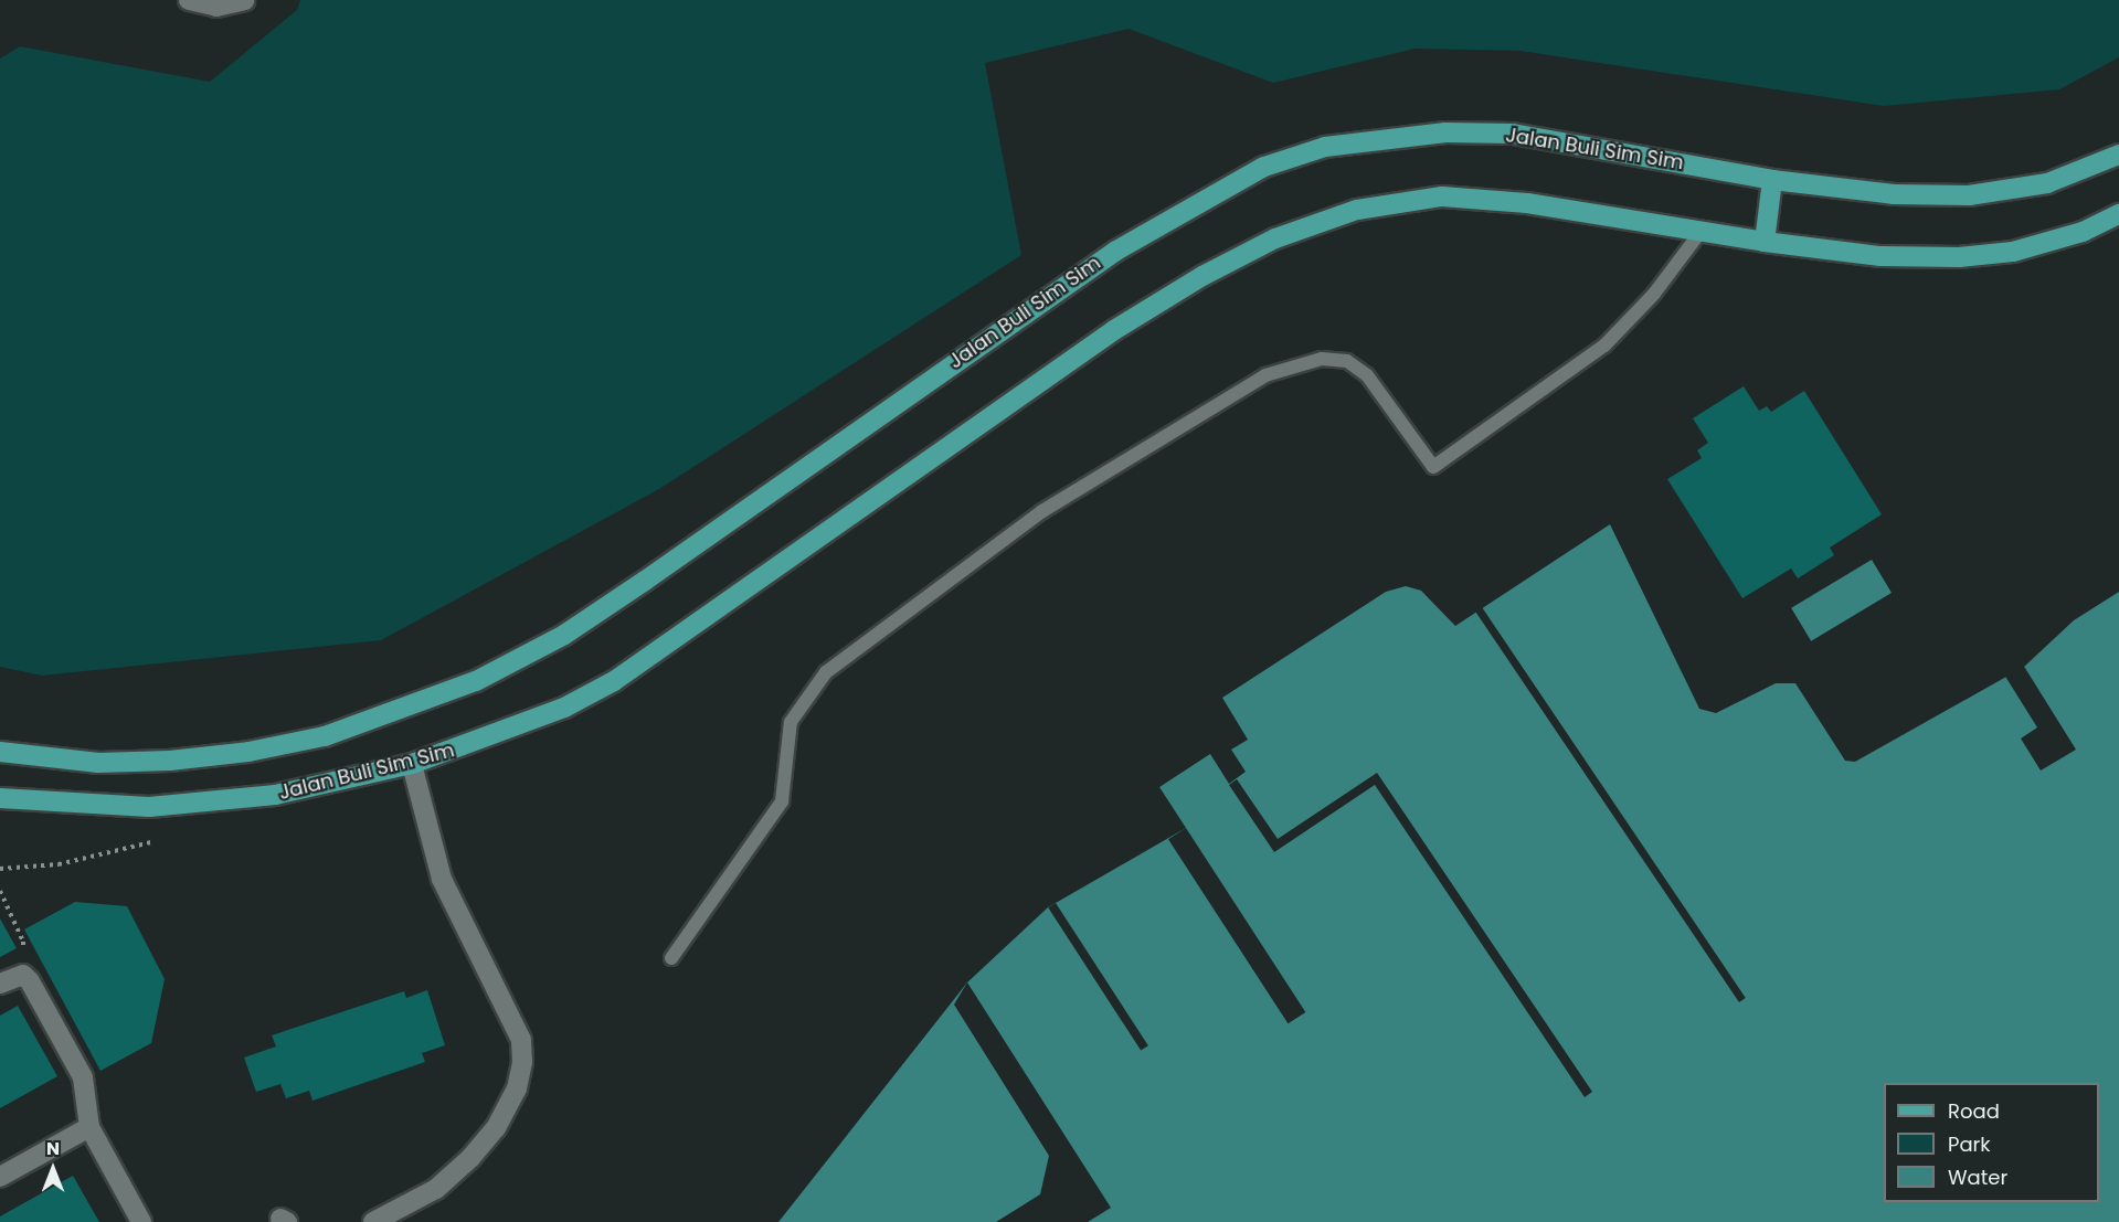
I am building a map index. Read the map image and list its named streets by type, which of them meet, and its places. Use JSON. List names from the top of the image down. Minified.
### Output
{"streets":{"main road":["Jalan Buli Sim Sim"]},"legend":["Road","Park","Water"],"north":"top"}
